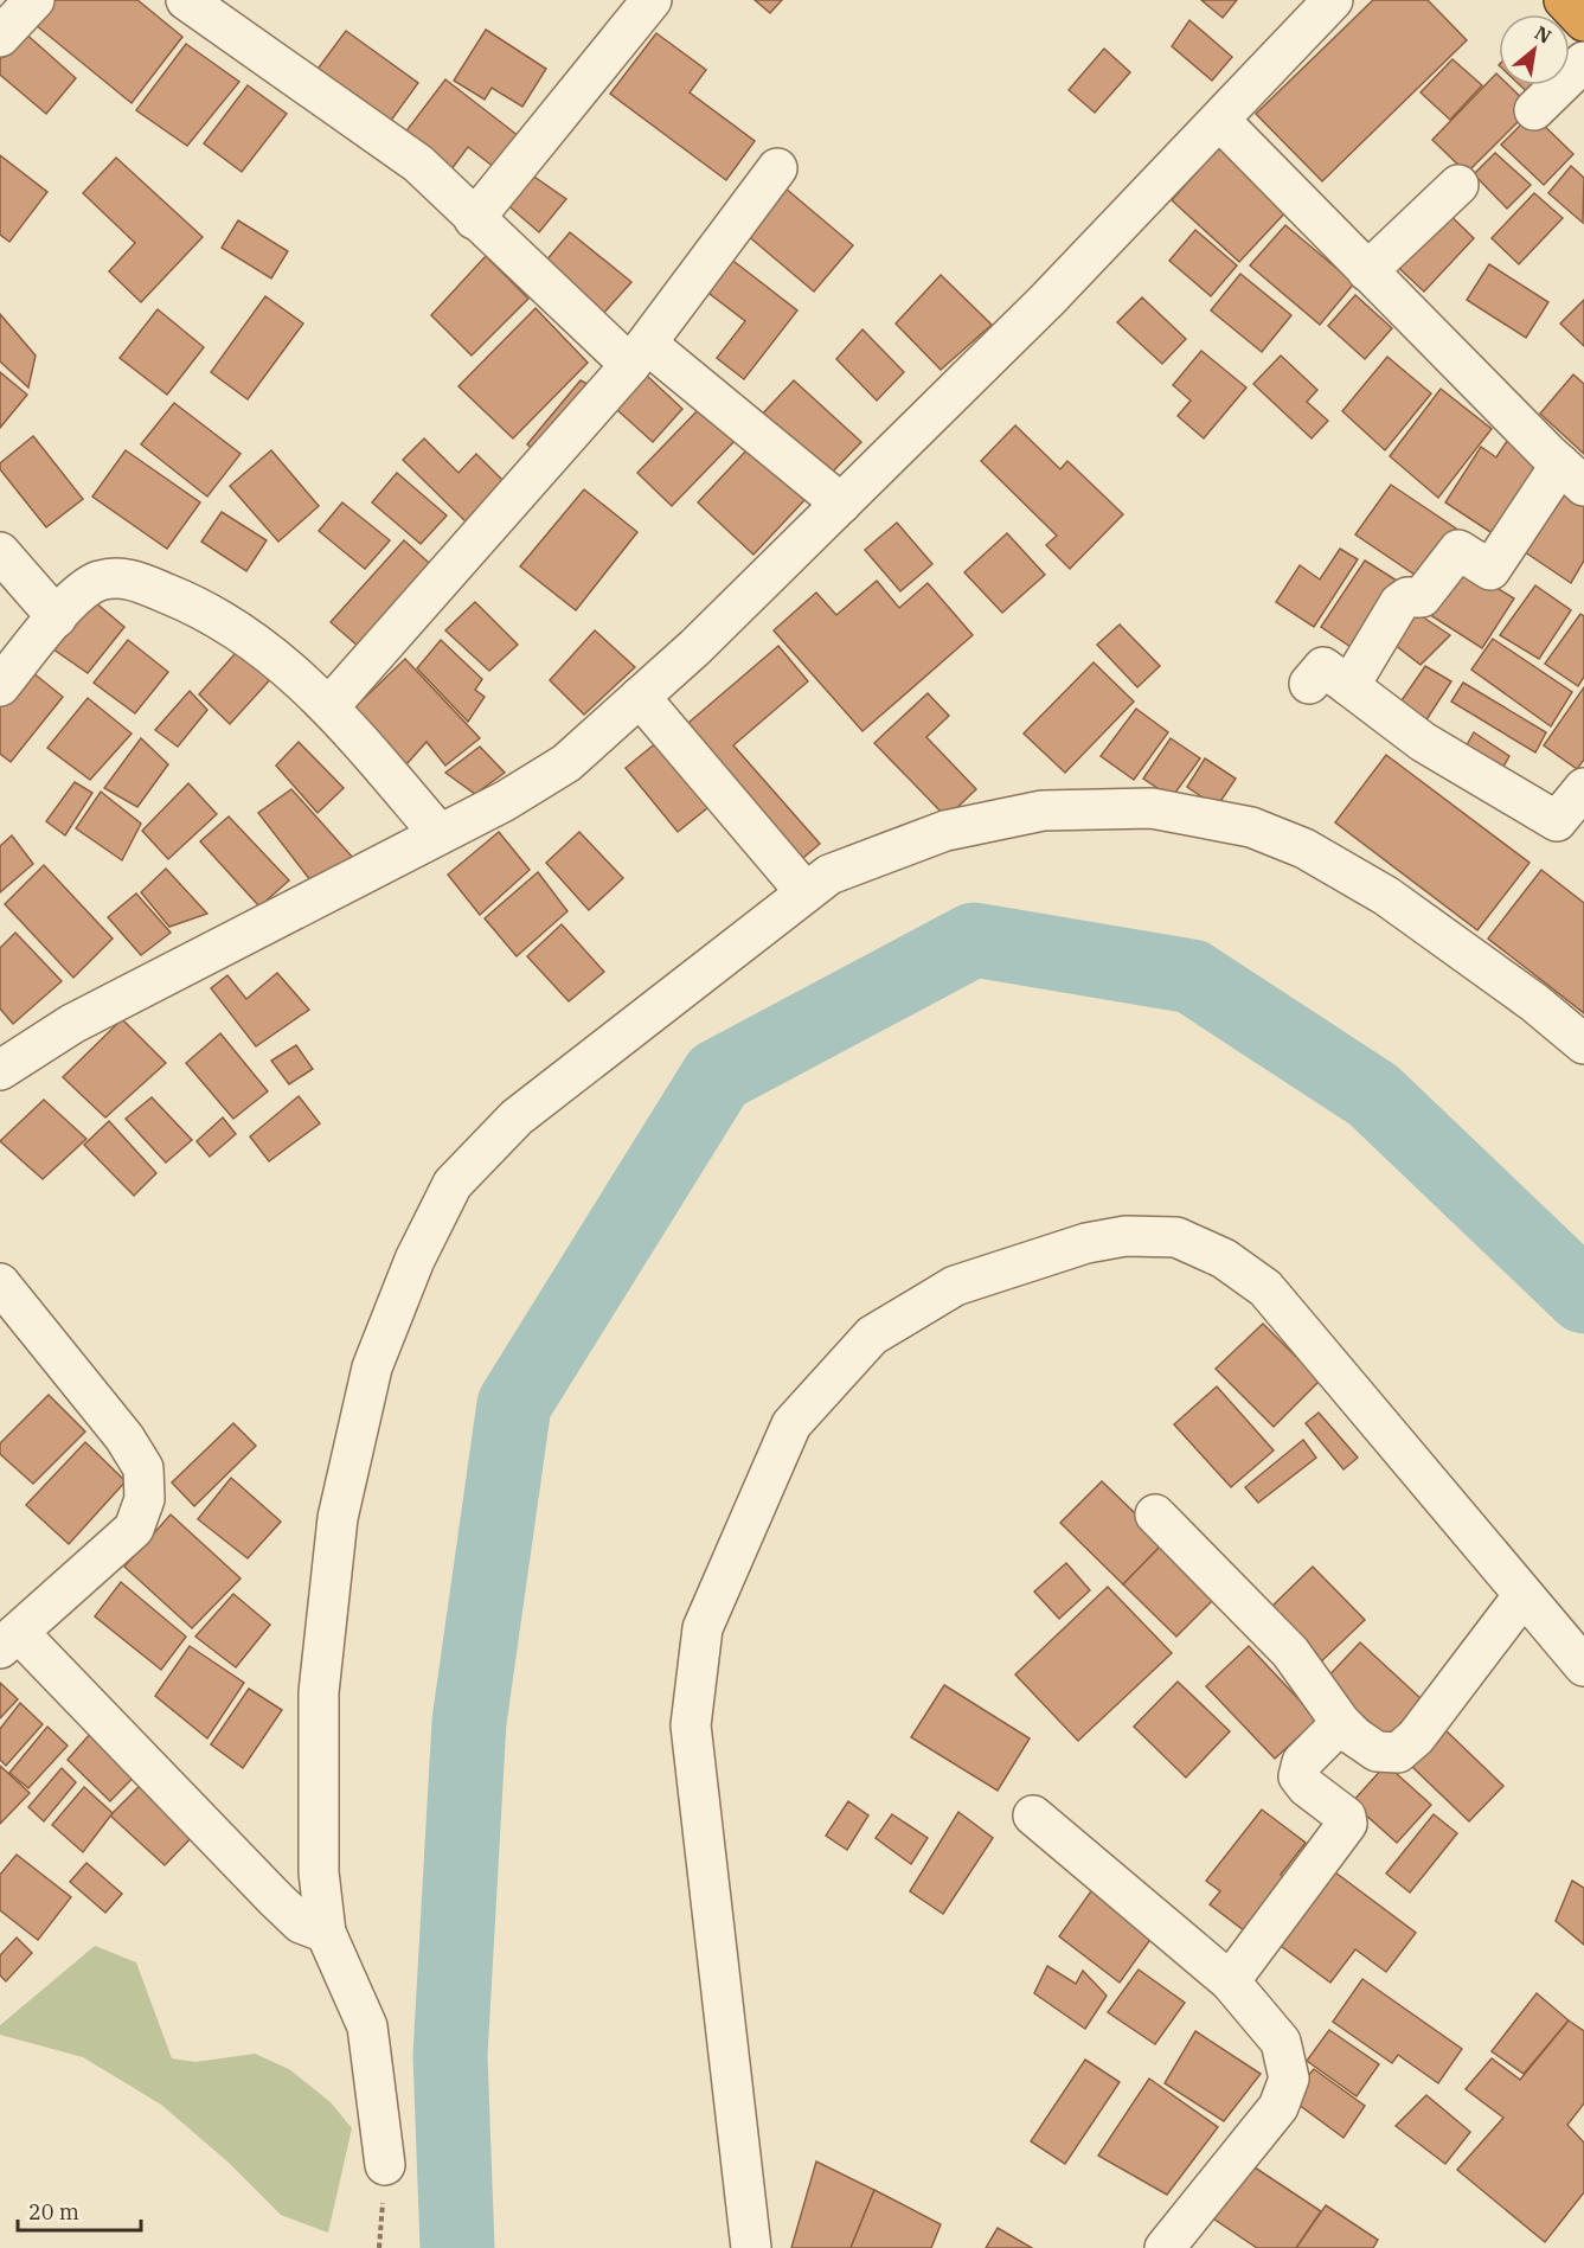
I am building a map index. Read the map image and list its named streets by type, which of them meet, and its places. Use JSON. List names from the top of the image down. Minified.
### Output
{"scale_bar":"20 m","north":"top right"}
